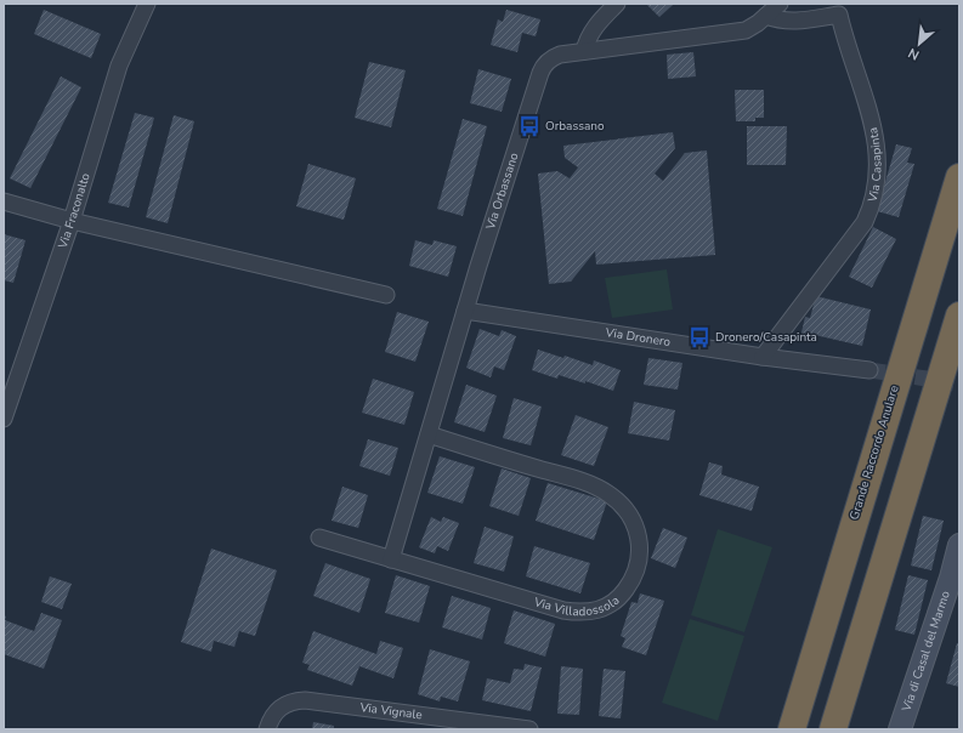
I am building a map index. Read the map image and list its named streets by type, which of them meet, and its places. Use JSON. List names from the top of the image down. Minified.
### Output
{"streets":{"highway":["Grande Raccordo Anulare"],"main road":["Via di Casal del Marmo"],"street":["Via Casapinta","Via Orbassano","Via Fraconalto","Via Dronero","Via Villadossola","Via Vignale"]},"crossings":[["Via Casapinta","Via Orbassano"],["Via Casapinta","Via Dronero"],["Via Orbassano","Via Dronero"],["Via Orbassano","Via Villadossola"]],"places":{"bus stop":["Orbassano","Dronero/Casapinta"]},"north":"bottom left"}
